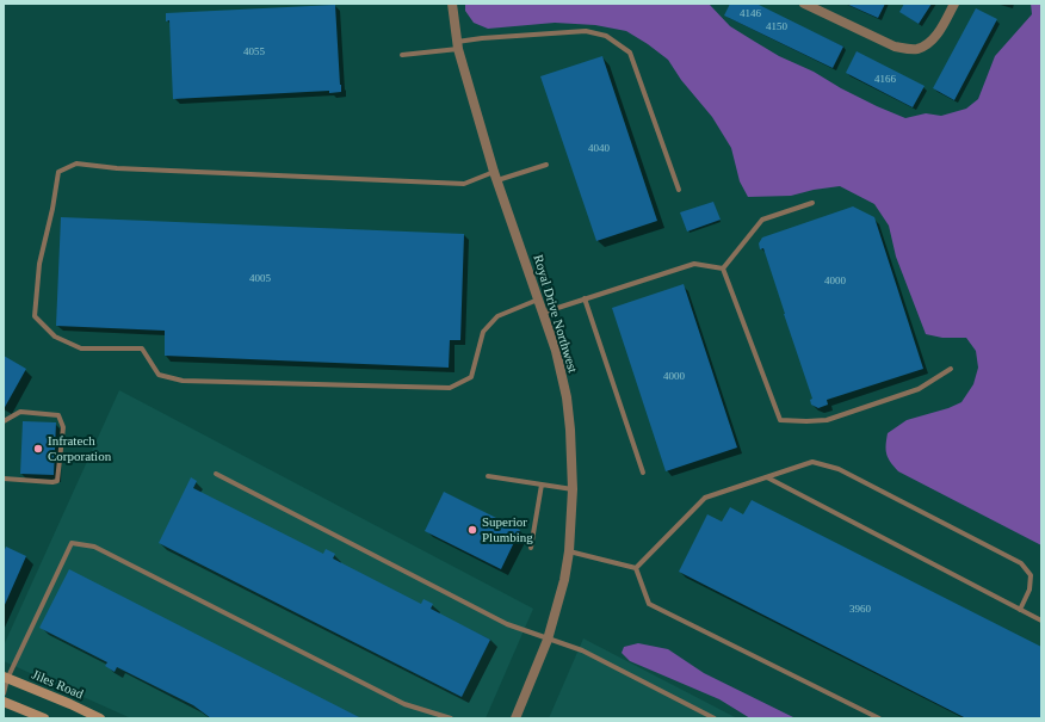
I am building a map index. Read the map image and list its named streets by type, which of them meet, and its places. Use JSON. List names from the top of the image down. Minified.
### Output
{"streets":{"street":["Royal Drive Northwest","Jiles Road"]},"places":["Infratech Corporation","Superior Plumbing"],"house_numbers":["4146","4150","4055","4166","4040","4005","4000","4000","3960"]}
